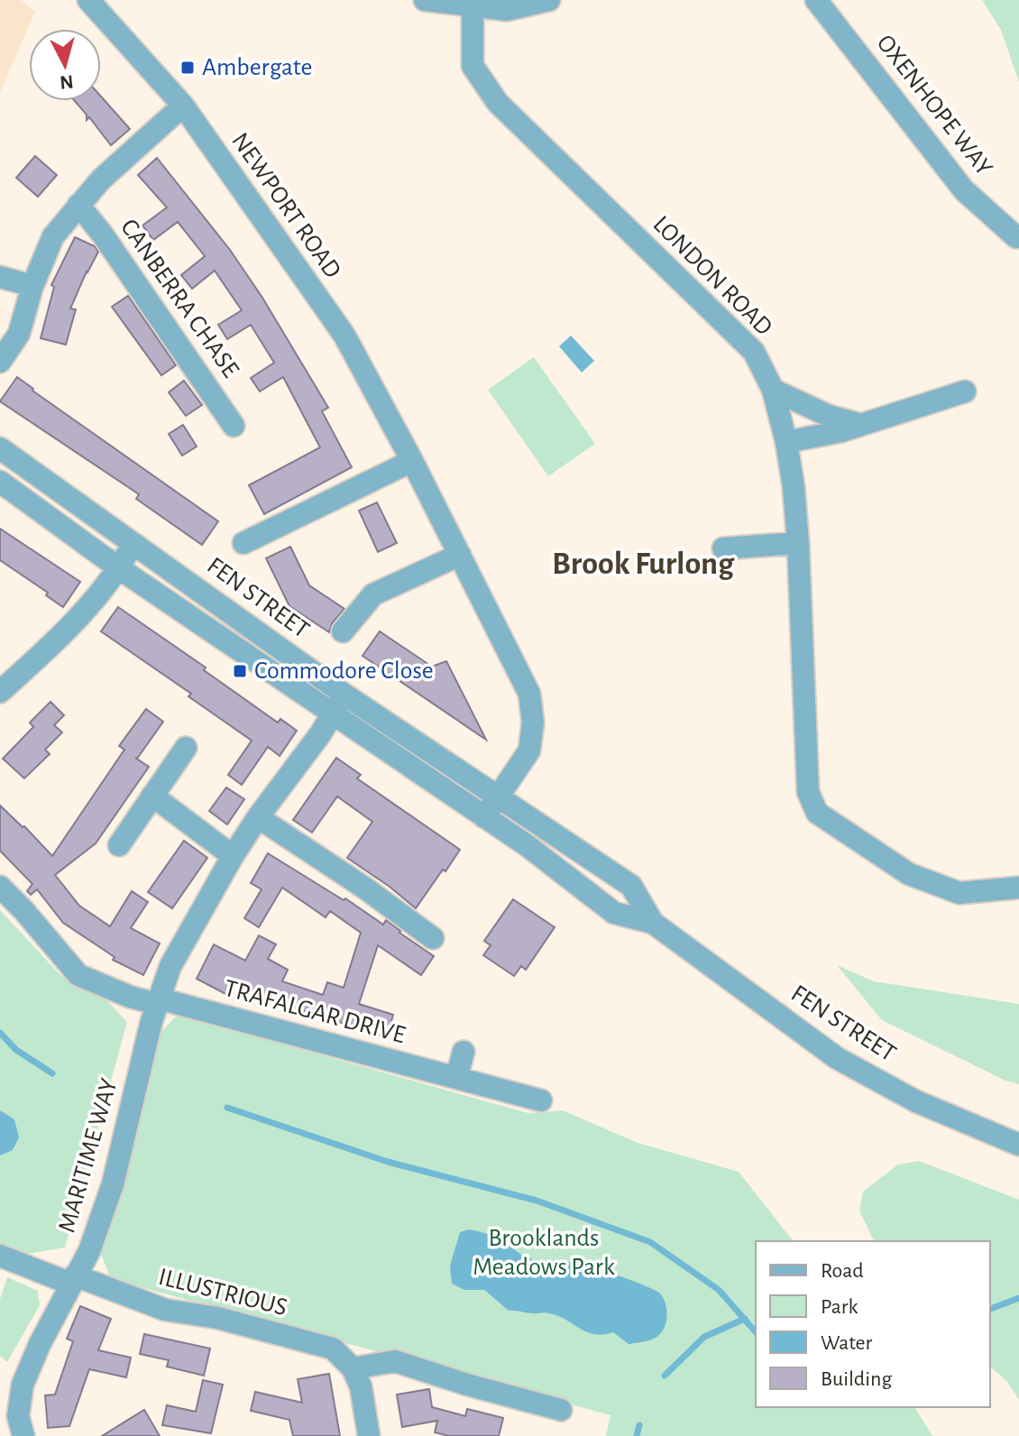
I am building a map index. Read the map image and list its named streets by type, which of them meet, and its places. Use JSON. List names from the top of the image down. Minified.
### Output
{"streets":{"street":["OXENHOPE WAY","NEWPORT ROAD","LONDON ROAD","CANBERRA CHASE","FEN STREET","TRAFALGAR DRIVE","MARITIME WAY","ILLUSTRIOUS"]},"crossings":[["NEWPORT ROAD","FEN STREET"],["TRAFALGAR DRIVE","MARITIME WAY"],["MARITIME WAY","ILLUSTRIOUS"]],"districts":["Brook Furlong"],"parks":["Brooklands Meadows Park"],"places":{"transit":["Ambergate","Commodore Close"]},"legend":["Road","Park","Water","Building"],"north":"bottom"}
